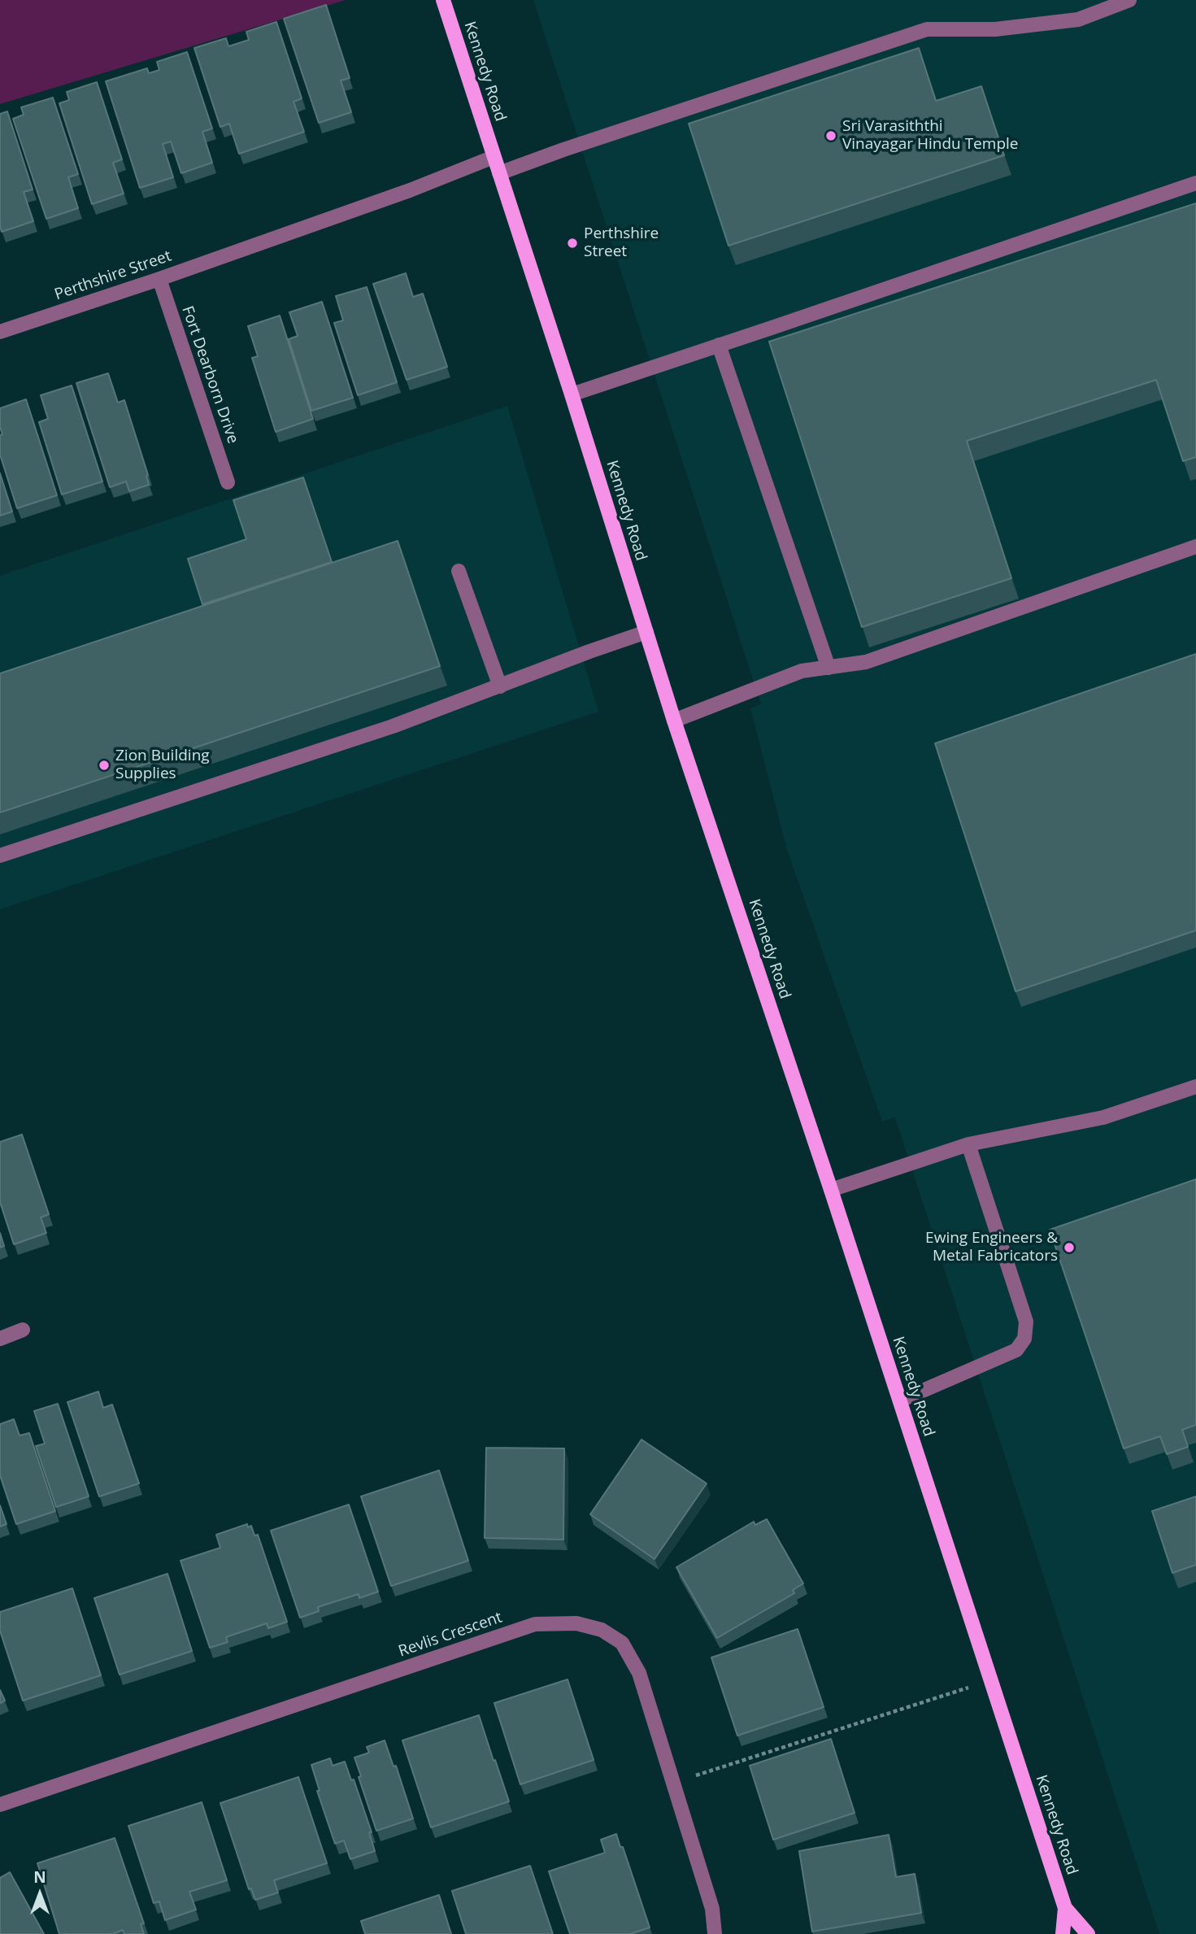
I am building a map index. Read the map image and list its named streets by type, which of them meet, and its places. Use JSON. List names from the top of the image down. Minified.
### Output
{"streets":{"main road":["Kennedy Road"],"street":["Perthshire Street","Fort Dearborn Drive","Revlis Crescent"]},"crossings":[["Kennedy Road","Perthshire Street"],["Perthshire Street","Fort Dearborn Drive"]],"places":["Sri Varasiththi Vinayagar Hindu Temple","Perthshire Street","Zion Building Supplies","Ewing Engineers & Metal Fabricators"],"north":"top"}
